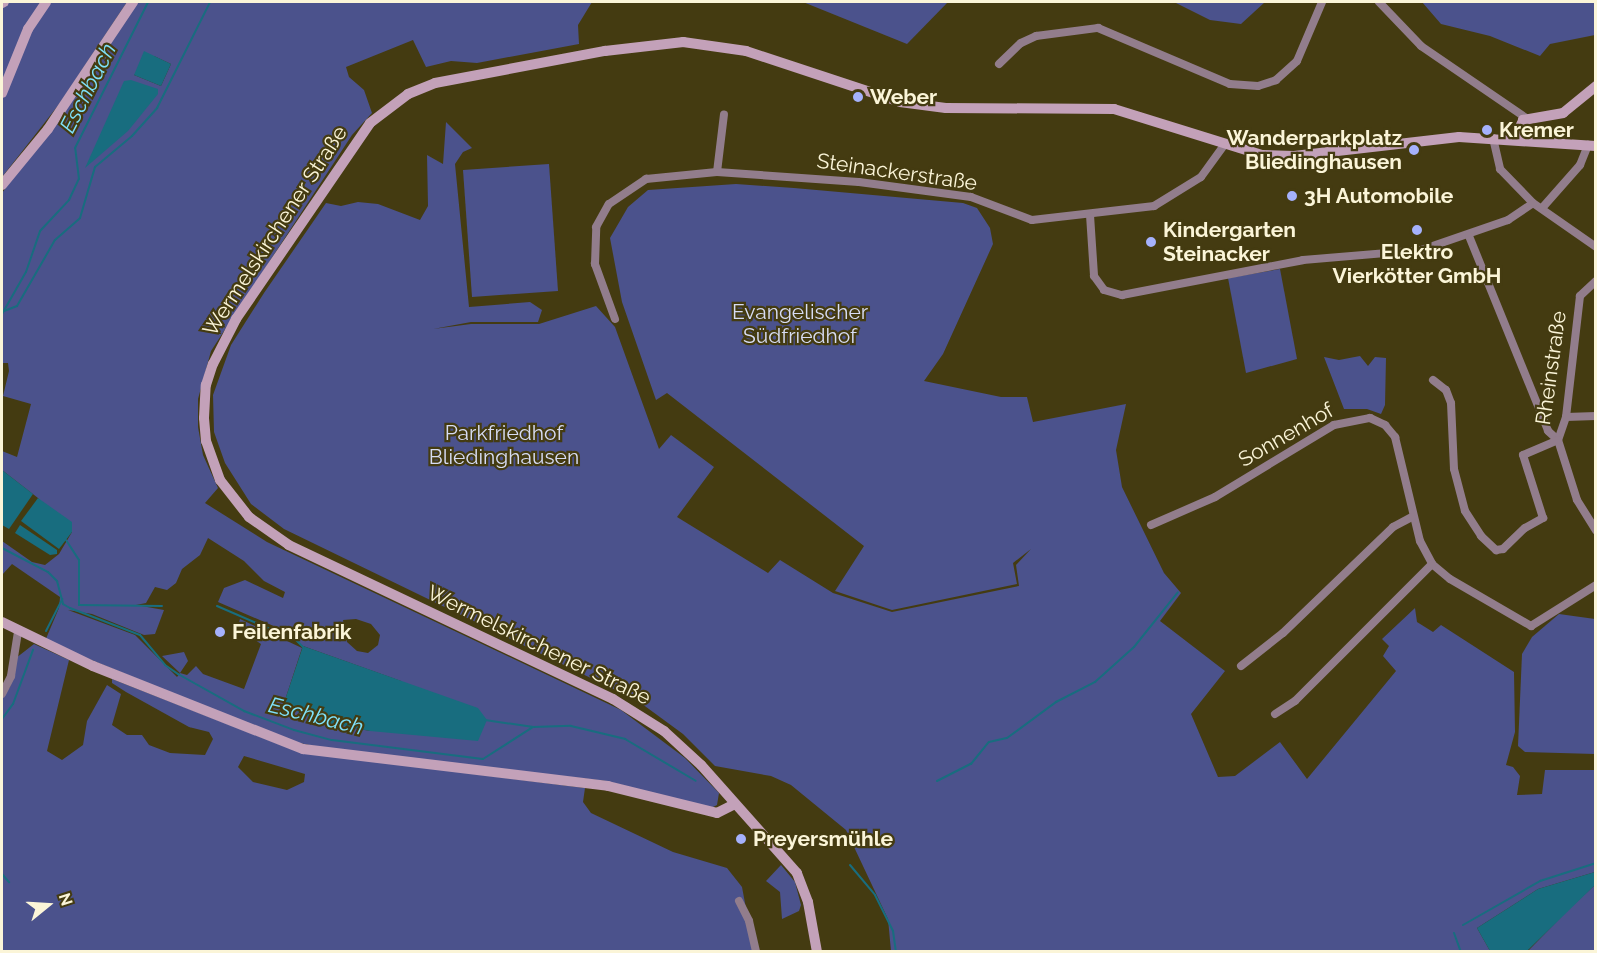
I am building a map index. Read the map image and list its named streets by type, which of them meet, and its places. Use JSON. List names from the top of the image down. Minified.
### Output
{"streets":{"main road":["Wermelskirchener Straße"],"street":["Steinackerstraße","Rheinstraße","Sonnenhof"]},"crossings":[["Steinackerstraße","Wermelskirchener Straße"]],"water":["Eschbach"],"parks":["Evangelischer Südfriedhof","Parkfriedhof Bliedinghausen"],"places":["Weber","Kremer","Wanderparkplatz Bliedinghausen","3H Automobile","Elektro Vierkötter GmbH","Kindergarten Steinacker","Feilenfabrik","Preyersmühle"],"north":"right"}
